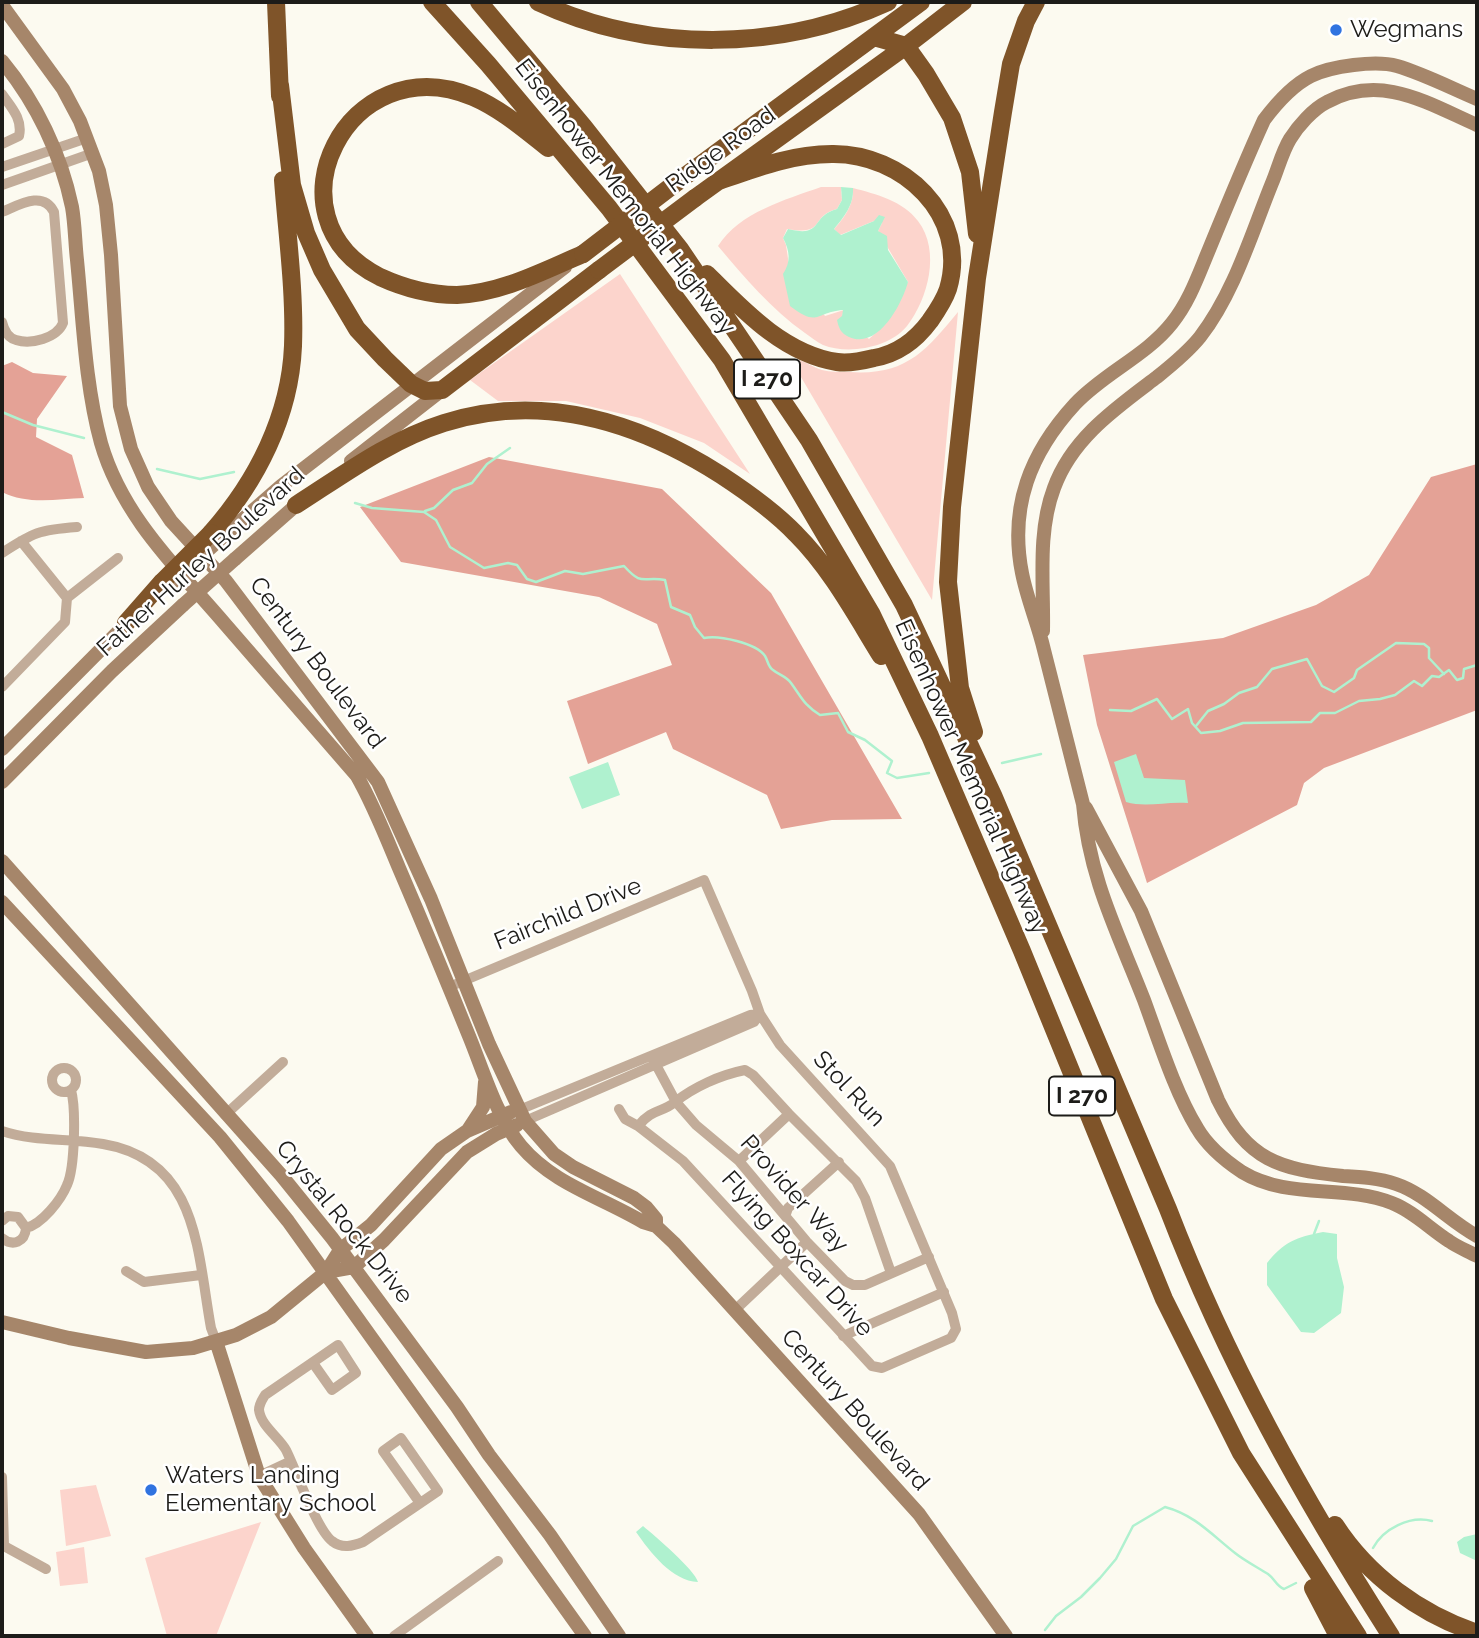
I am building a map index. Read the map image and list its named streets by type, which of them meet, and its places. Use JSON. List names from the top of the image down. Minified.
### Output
{"streets":{"highway":["Ridge Road","Eisenhower Memorial Highway","I 270"],"street":["Father Hurley Boulevard","Century Boulevard","Fairchild Drive","Stol Run","Provider Way","Crystal Rock Drive","Flying Boxcar Drive"]},"crossings":[["Ridge Road","Father Hurley Boulevard"],["Century Boulevard","Fairchild Drive"],["Fairchild Drive","Stol Run"],["Stol Run","Provider Way"],["Stol Run","Flying Boxcar Drive"]],"places":["Wegmans","Waters Landing Elementary School"]}
